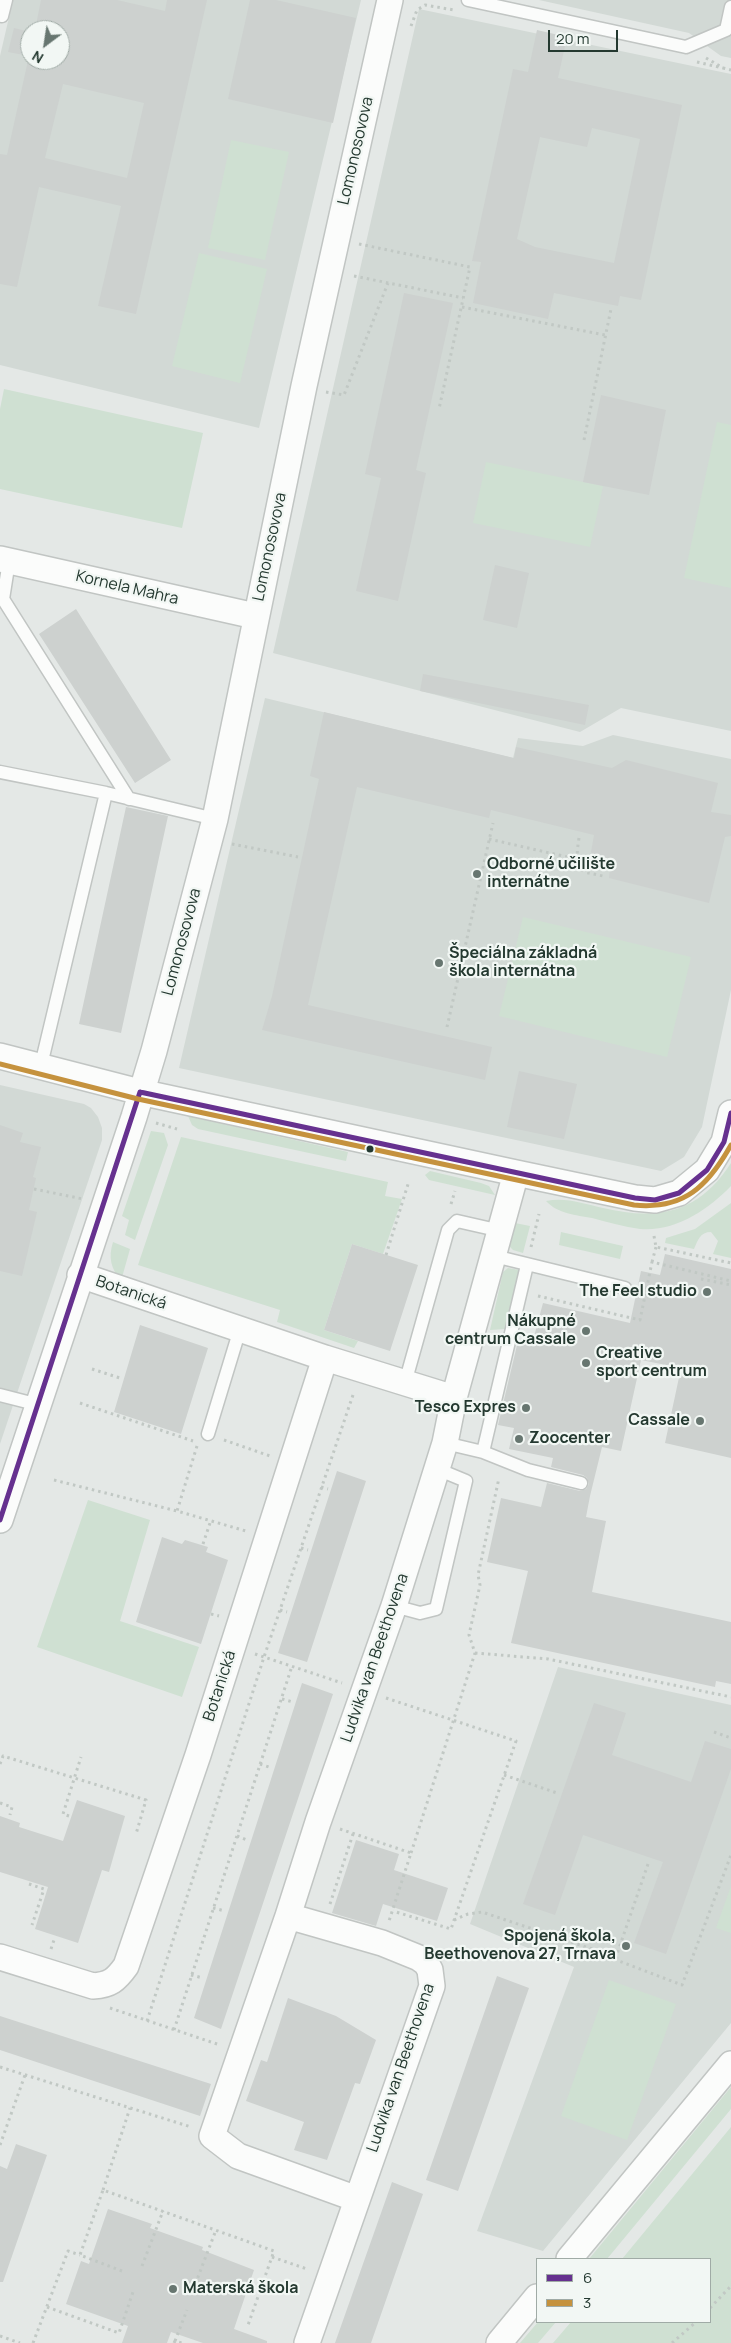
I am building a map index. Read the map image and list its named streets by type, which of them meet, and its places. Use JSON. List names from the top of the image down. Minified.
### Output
{"streets":{"street":["Lomonosovova","Kornela Mahra","Botanická","Ludvika van Beethovena"]},"crossings":[["Lomonosovova","Kornela Mahra"],["Lomonosovova","Botanická"]],"places":["Odborné učilište internátne","Špeciálna základná škola internátna","The Feel studio","Nákupné centrum Cassale","Creative sport centrum","Tesco Expres","Cassale","Zoocenter","Spojená škola, Beethovenova 27, Trnava","Materská škola"],"lines":["transit line 3","transit line 6"],"legend":["6","3"],"scale_bar":"20 m","north":"bottom left"}
